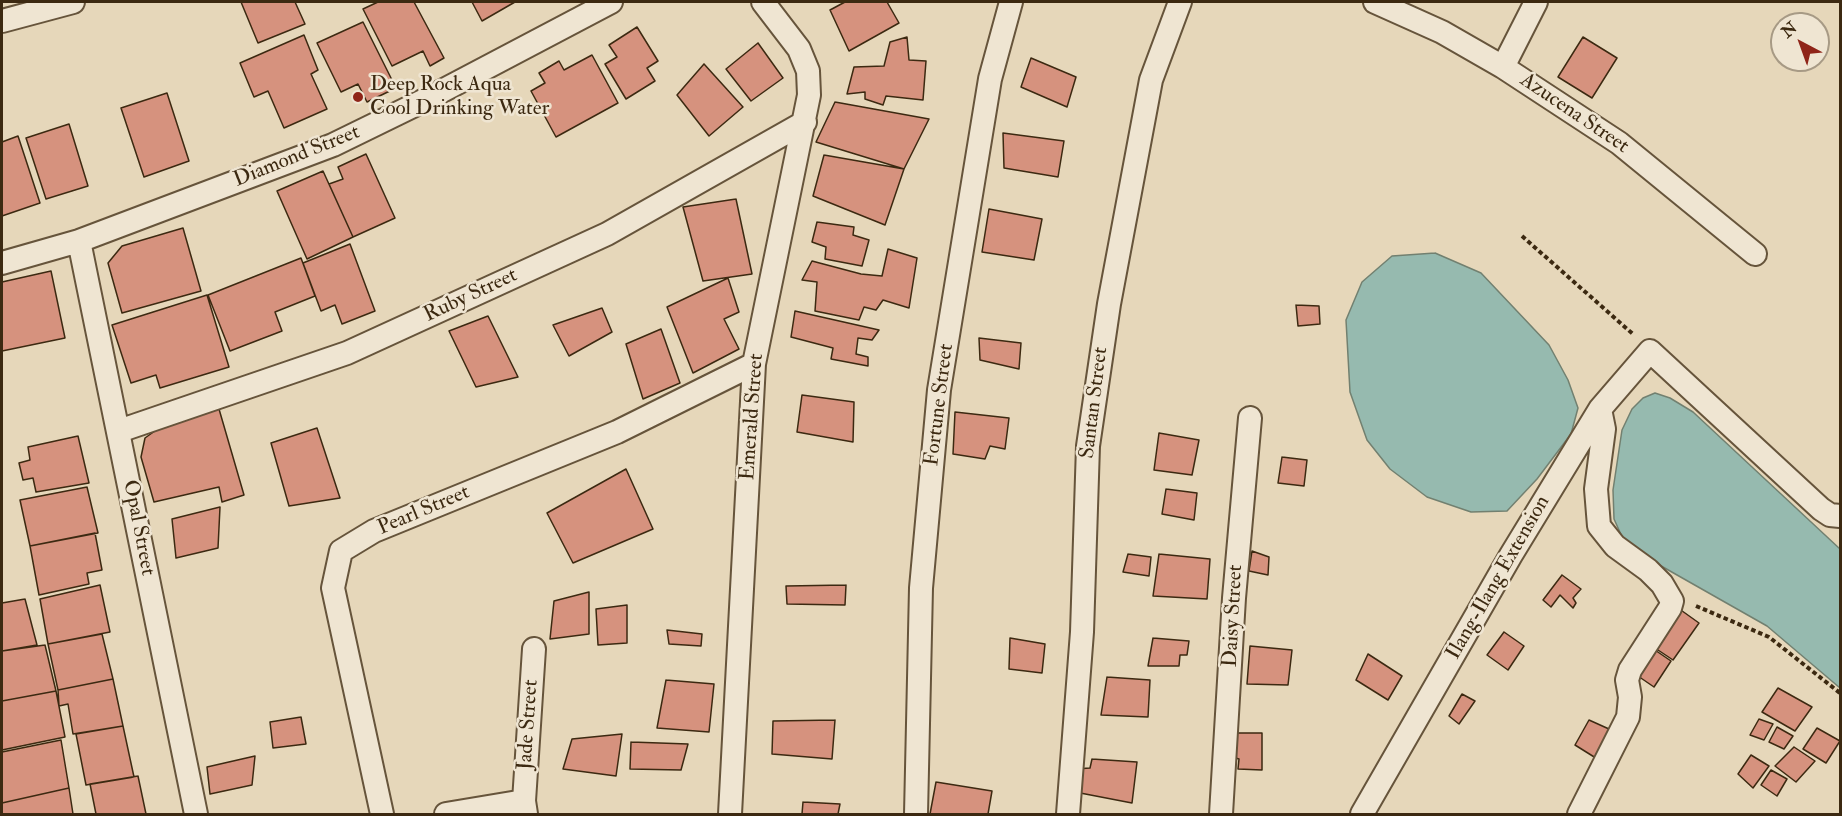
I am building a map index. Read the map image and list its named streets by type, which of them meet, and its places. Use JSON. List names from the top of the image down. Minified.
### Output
{"streets":{"street":["Azucena Street","Diamond Street","Ruby Street","Santan Street","Fortune Street","Emerald Street","Pearl Street","Opal Street","Ilang-Ilang Extension","Daisy Street","Jade Street"]},"crossings":[["Diamond Street","Opal Street"],["Ruby Street","Emerald Street"],["Ruby Street","Opal Street"],["Emerald Street","Pearl Street"]],"places":["Deep Rock Aqua Cool Drinking Water"],"north":"top left"}
